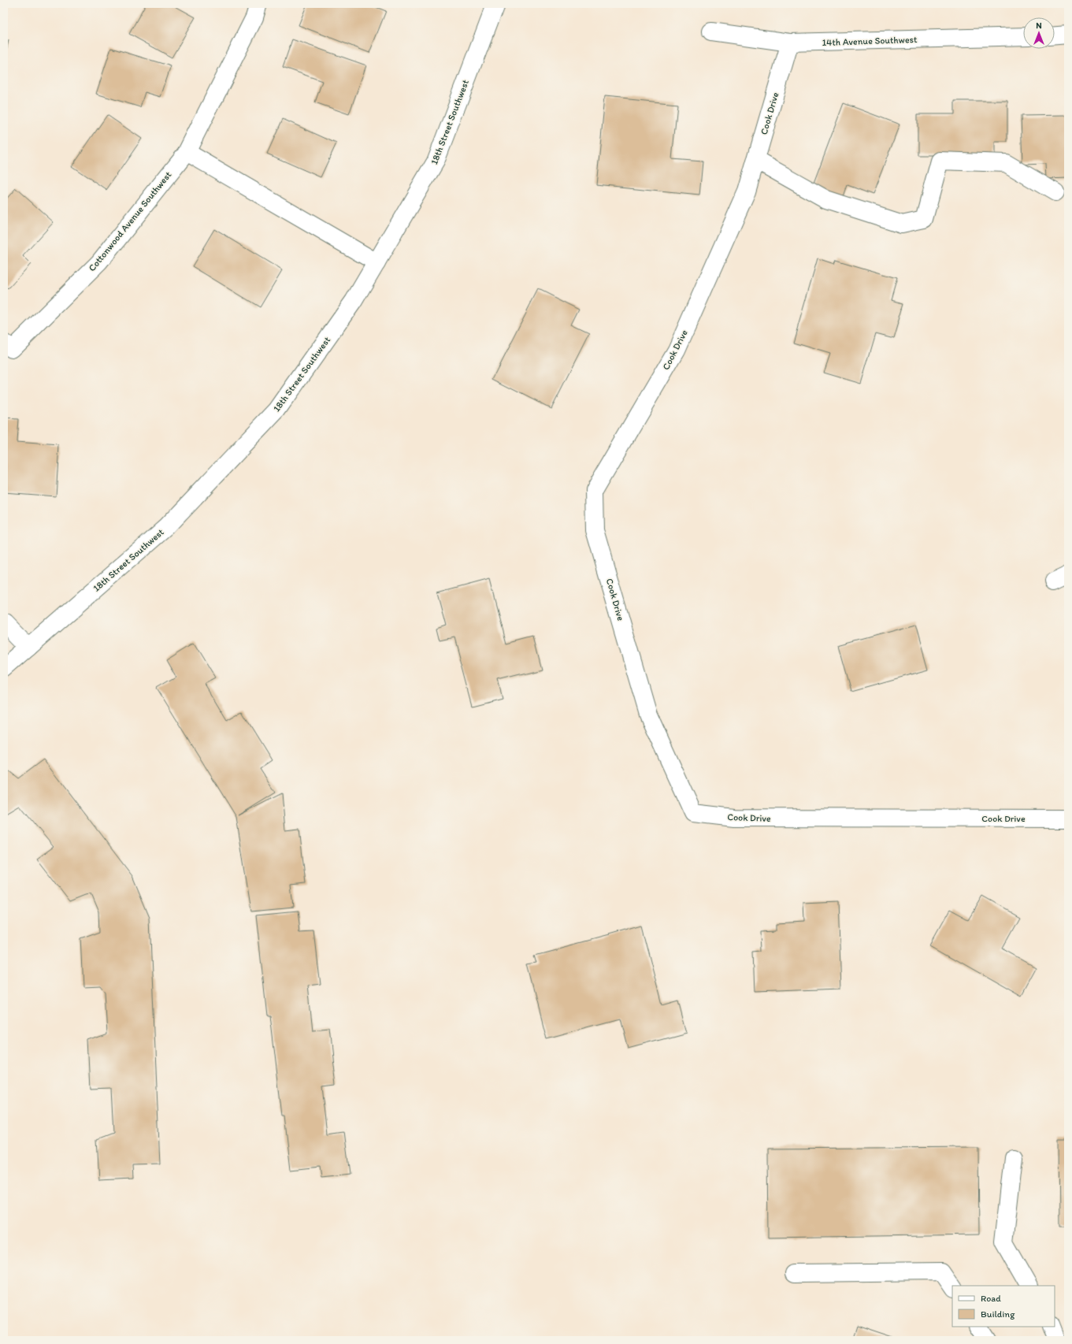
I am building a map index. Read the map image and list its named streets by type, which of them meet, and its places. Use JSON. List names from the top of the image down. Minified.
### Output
{"streets":{"street":["14th Avenue Southwest","Cook Drive","18th Street Southwest","Cottonwood Avenue Southwest"]},"crossings":[["14th Avenue Southwest","Cook Drive"]],"legend":["Road","Building"],"north":"top"}
